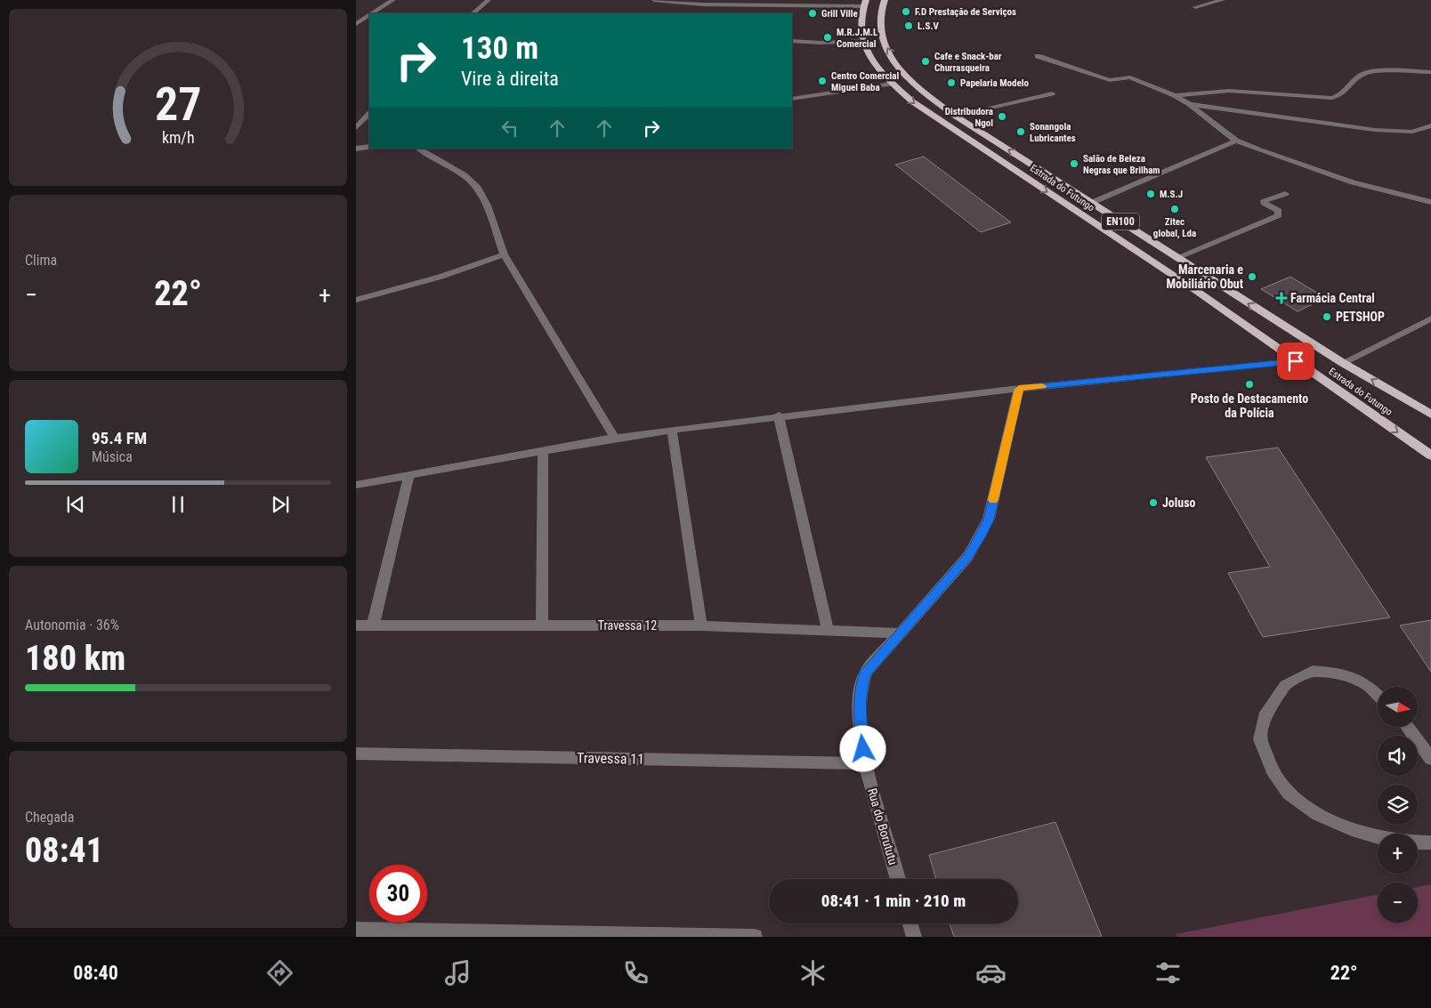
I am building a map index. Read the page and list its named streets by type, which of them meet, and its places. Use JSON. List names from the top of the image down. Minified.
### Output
{"streets":{"highway":["Estrada do Futungo","EN100"],"street":["Travessa 12","Travessa 11","Rua do Borututu"]},"crossings":[["Estrada do Futungo","EN100"],["Travessa 12","Rua do Borututu"],["Travessa 11","Rua do Borututu"]],"places":{"other":["F.D Prestação de Serviços","Grill Ville","L.S.V","M.R.J.M.L Comercial","Cafe e Snack-bar Churrasqueira","Centro Comercial Miguel Baba","Papelaria Modelo","Distribudora Ngol","Sonangola Lubricantes","Salão de Beleza Negras que Brilham","M.S.J","Zitec global, Lda","Marcenaria e Mobiliário Obut","PETSHOP","Posto de Destacamento da Polícia","Joluso"],"health":["Farmácia Central"]},"north":"right","page":{"turn":["130 m","Vire à direita"],"tile":["Clima",["Autonomia · 36%","180 km"],["Chegada","08:41"]],"heat":["−","22°","+"],"song":["95.4 FM","Música"],"map_buttons":["+","−"],"limit":"30","trip":"08:41 · 1 min · 210 m","tabs":["08:40","22°"],"gauge":["27","km/h"]}}
